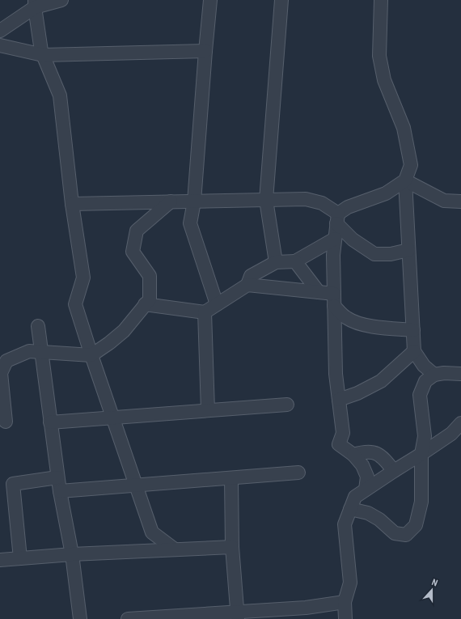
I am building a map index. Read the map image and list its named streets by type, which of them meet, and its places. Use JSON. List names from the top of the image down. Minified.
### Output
{"north":"top"}
